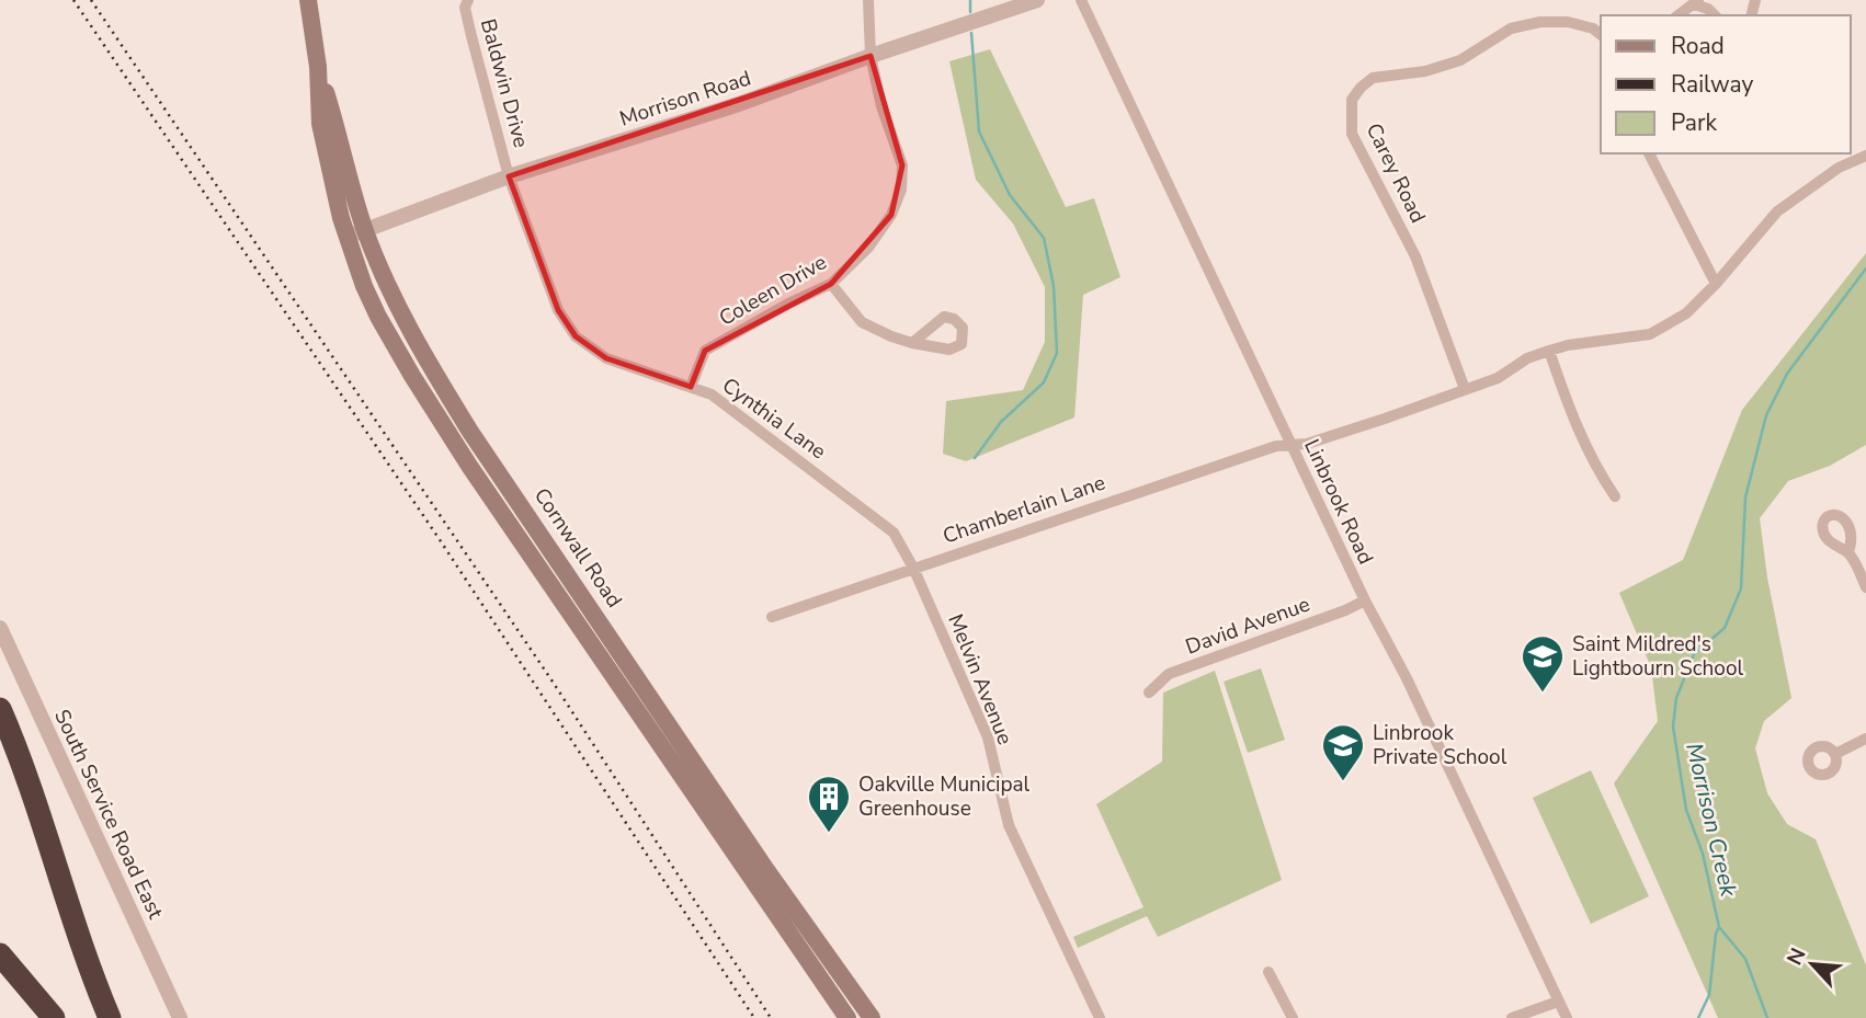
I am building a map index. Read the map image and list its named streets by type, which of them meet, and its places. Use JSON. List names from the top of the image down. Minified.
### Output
{"streets":{"main road":["Cornwall Road"],"street":["Baldwin Drive","Morrison Road","Carey Road","Coleen Drive","Cynthia Lane","Linbrook Road","Chamberlain Lane","David Avenue","Melvin Avenue","South Service Road East"]},"crossings":[["Baldwin Drive","Morrison Road"],["Baldwin Drive","Cynthia Lane"],["Morrison Road","Coleen Drive"],["Morrison Road","Cynthia Lane"],["Morrison Road","Cornwall Road"],["Carey Road","Chamberlain Lane"],["Coleen Drive","Cynthia Lane"],["Cynthia Lane","Chamberlain Lane"],["Cynthia Lane","Melvin Avenue"],["Linbrook Road","Chamberlain Lane"],["Linbrook Road","David Avenue"],["Chamberlain Lane","Melvin Avenue"]],"water":["Morrison Creek"],"places":{"school or university":["Saint Mildred's Lightbourn School","Linbrook Private School"],"building":["Oakville Municipal Greenhouse"]},"legend":["Road","Railway","Park"],"north":"top left"}
